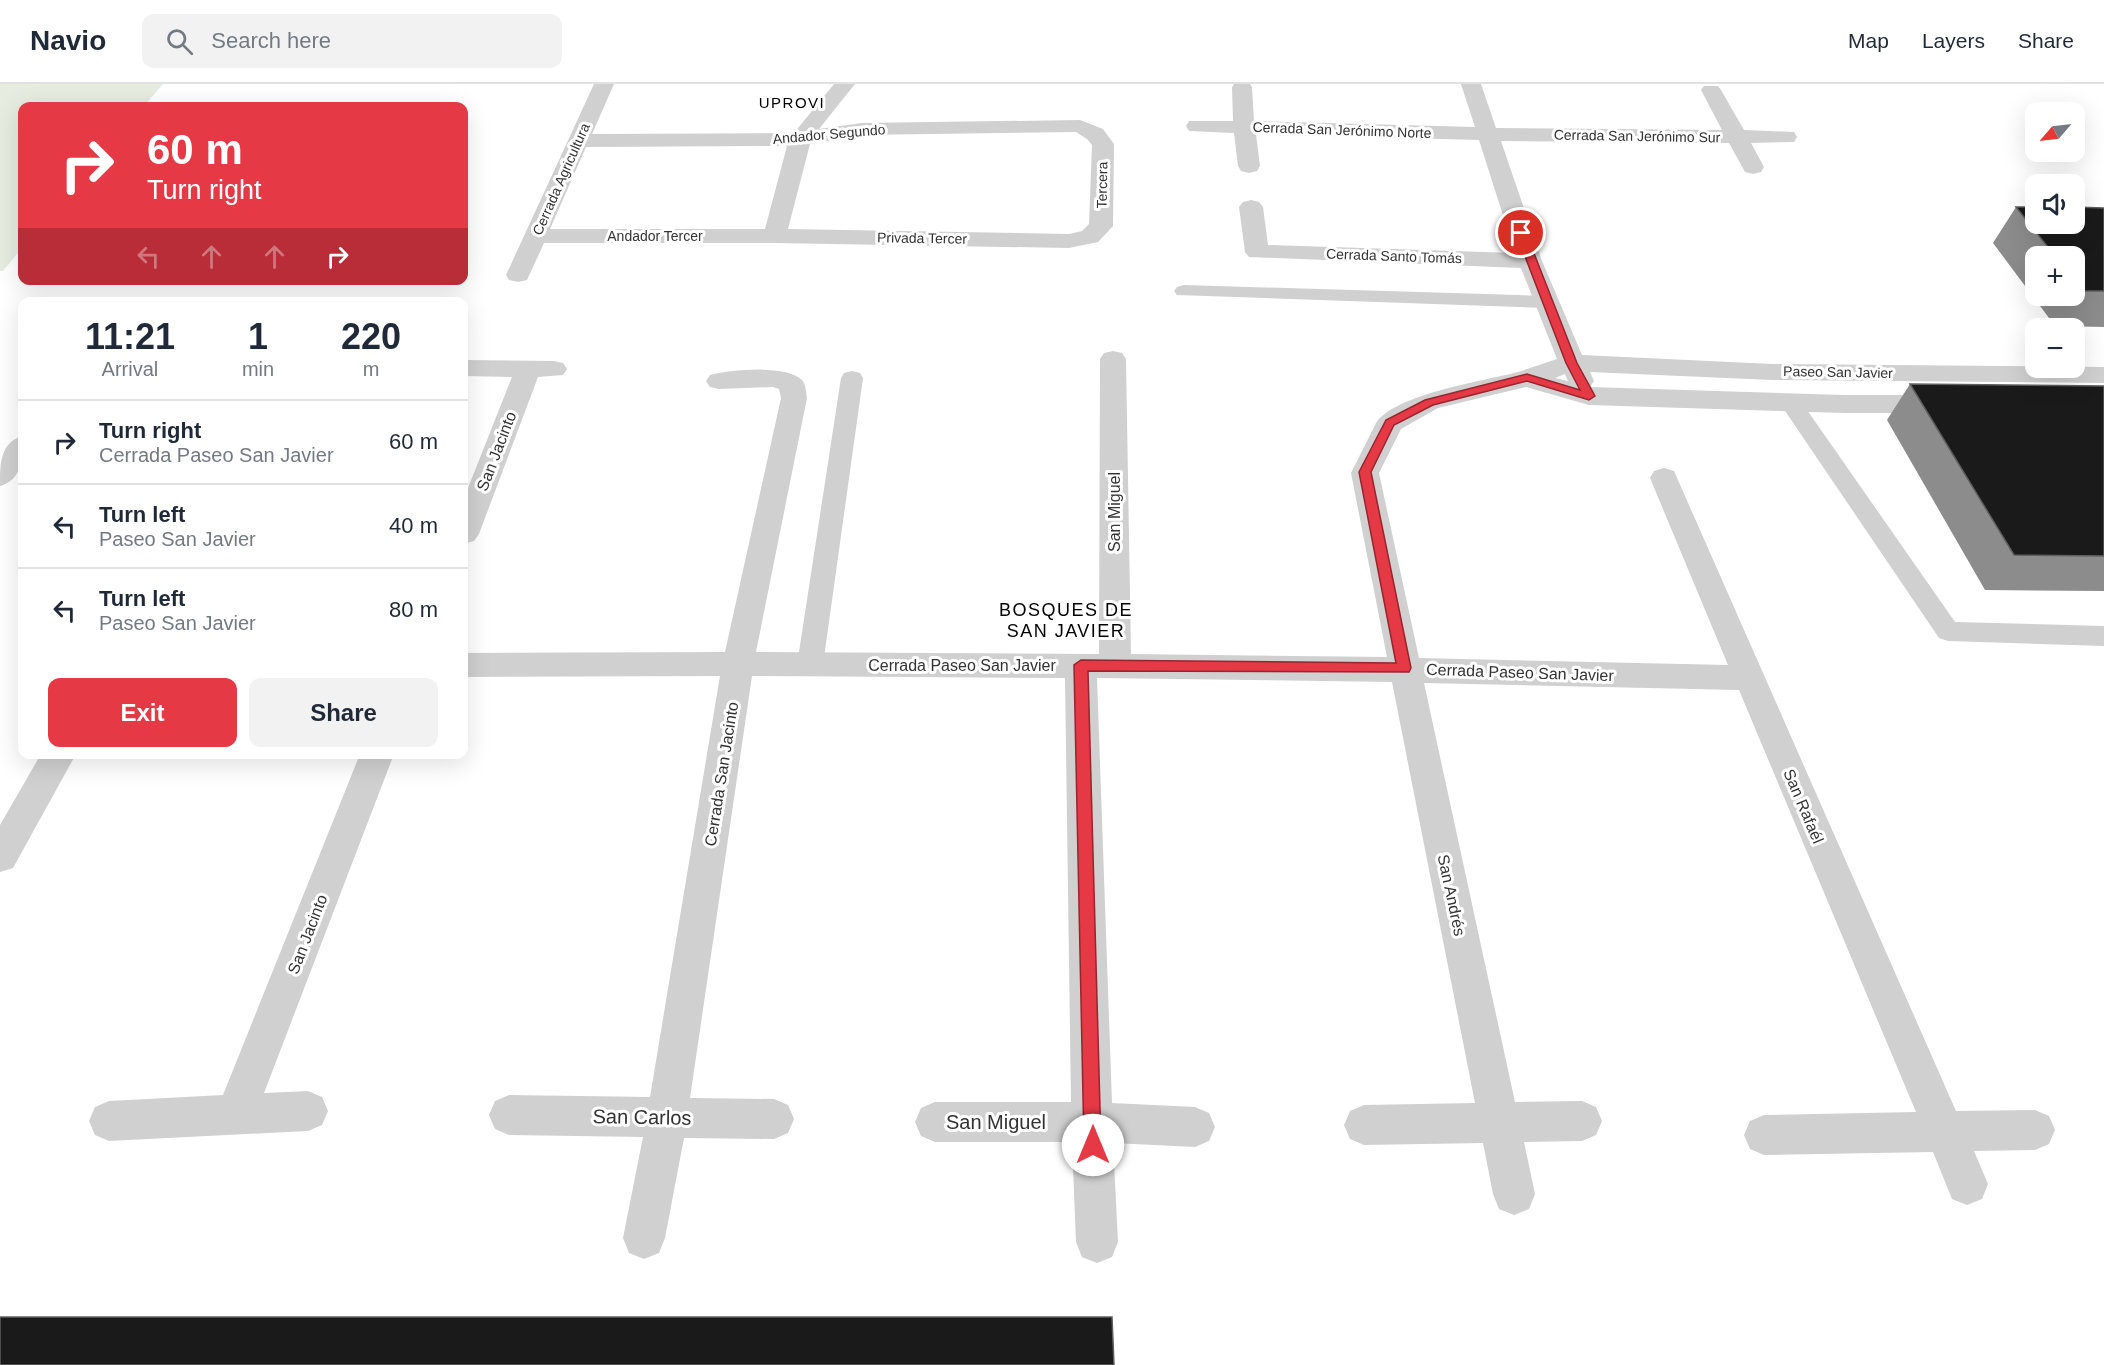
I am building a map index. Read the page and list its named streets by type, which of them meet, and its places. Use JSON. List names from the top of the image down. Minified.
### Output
{"streets":{"street":["Cerrada San Jerónimo Norte","Andador Segundo","Cerrada San Jerónimo Sur","Cerrada Agricultura","Tercera","Andador Tercer","Privada Tercer","Cerrada Santo Tomás","Paseo San Javier","San Jacinto","San Miguel","Cerrada Paseo San Javier","Cerrada San Jacinto","San Rafaél","San Andrés","San Carlos"]},"crossings":[["Cerrada San Jerónimo Norte","Cerrada San Jerónimo Sur"],["Andador Segundo","Cerrada Agricultura"],["Andador Segundo","Tercera"],["Cerrada Agricultura","Andador Tercer"],["Tercera","Privada Tercer"],["Andador Tercer","Privada Tercer"],["Paseo San Javier","Cerrada Paseo San Javier"],["Paseo San Javier","San Andrés"],["San Miguel","Cerrada Paseo San Javier"],["Cerrada Paseo San Javier","Cerrada San Jacinto"],["Cerrada Paseo San Javier","San Rafaél"],["Cerrada Paseo San Javier","San Andrés"],["Cerrada San Jacinto","San Carlos"]],"districts":["UPROVI","BOSQUES DE SAN JAVIER"],"north":"bottom left","page":{"header":"Navio","search":"Search here","nav":["Map","Layers","Share"],"map_buttons":["+","−"],"turn":["60 m","Turn right"],"eta":["11:21","Arrival","1","min","220","m"],"list":[{"name":"Turn right","note":"Cerrada Paseo San Javier","value":"60 m"},{"name":"Turn left","note":"Paseo San Javier","value":"40 m"},{"name":"Turn left","note":"Paseo San Javier","value":"80 m"}],"buttons":["Exit","Share"]}}
